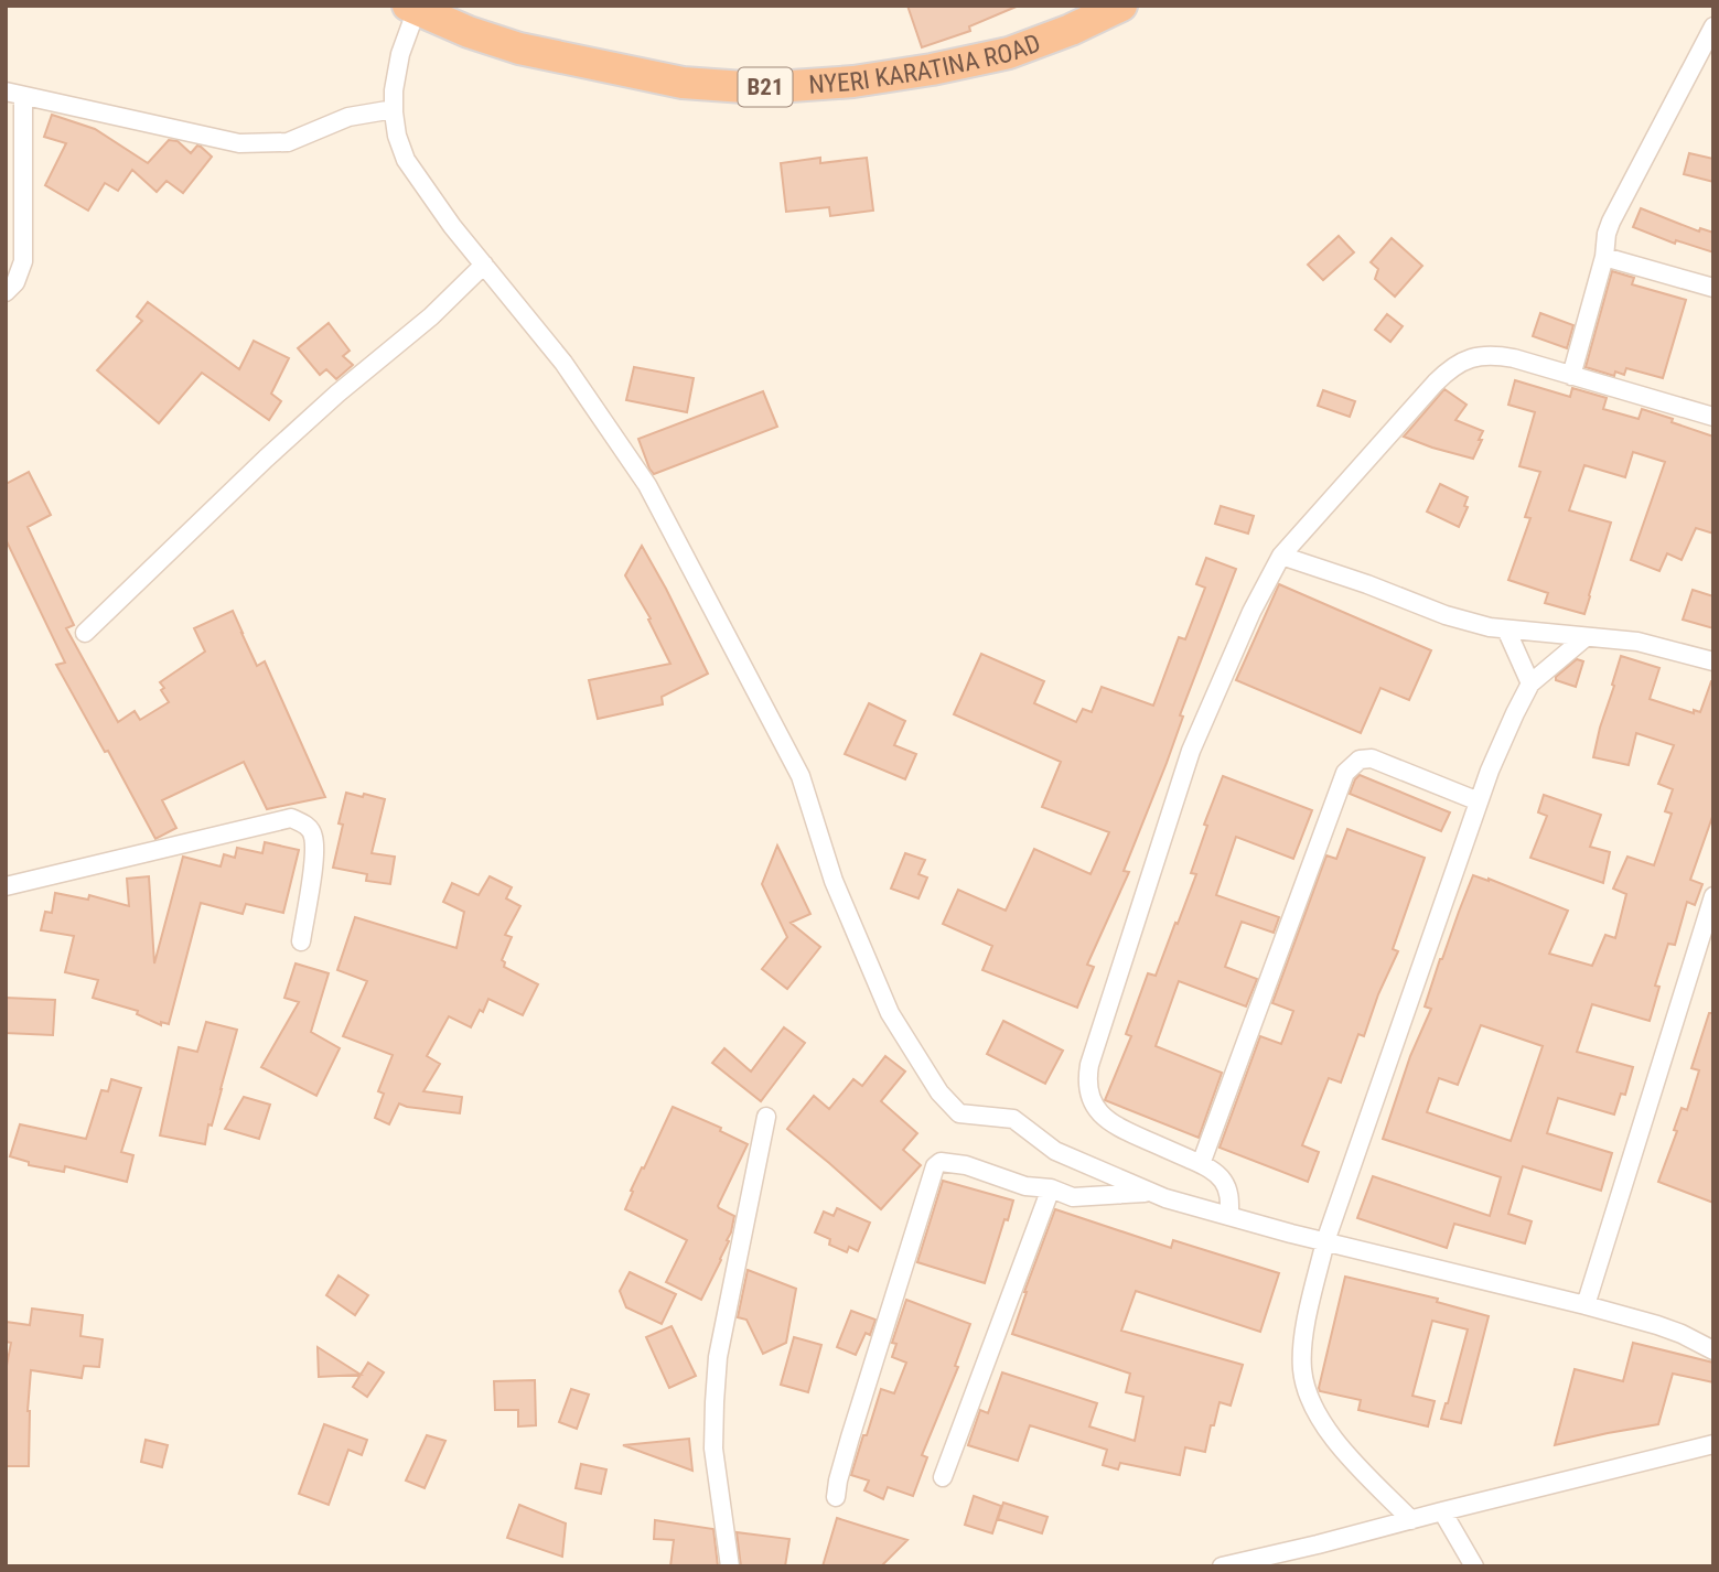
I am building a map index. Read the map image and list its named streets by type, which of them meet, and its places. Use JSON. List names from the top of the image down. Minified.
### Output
{"streets":{"highway":["NYERI KARATINA ROAD","B21"]}}
